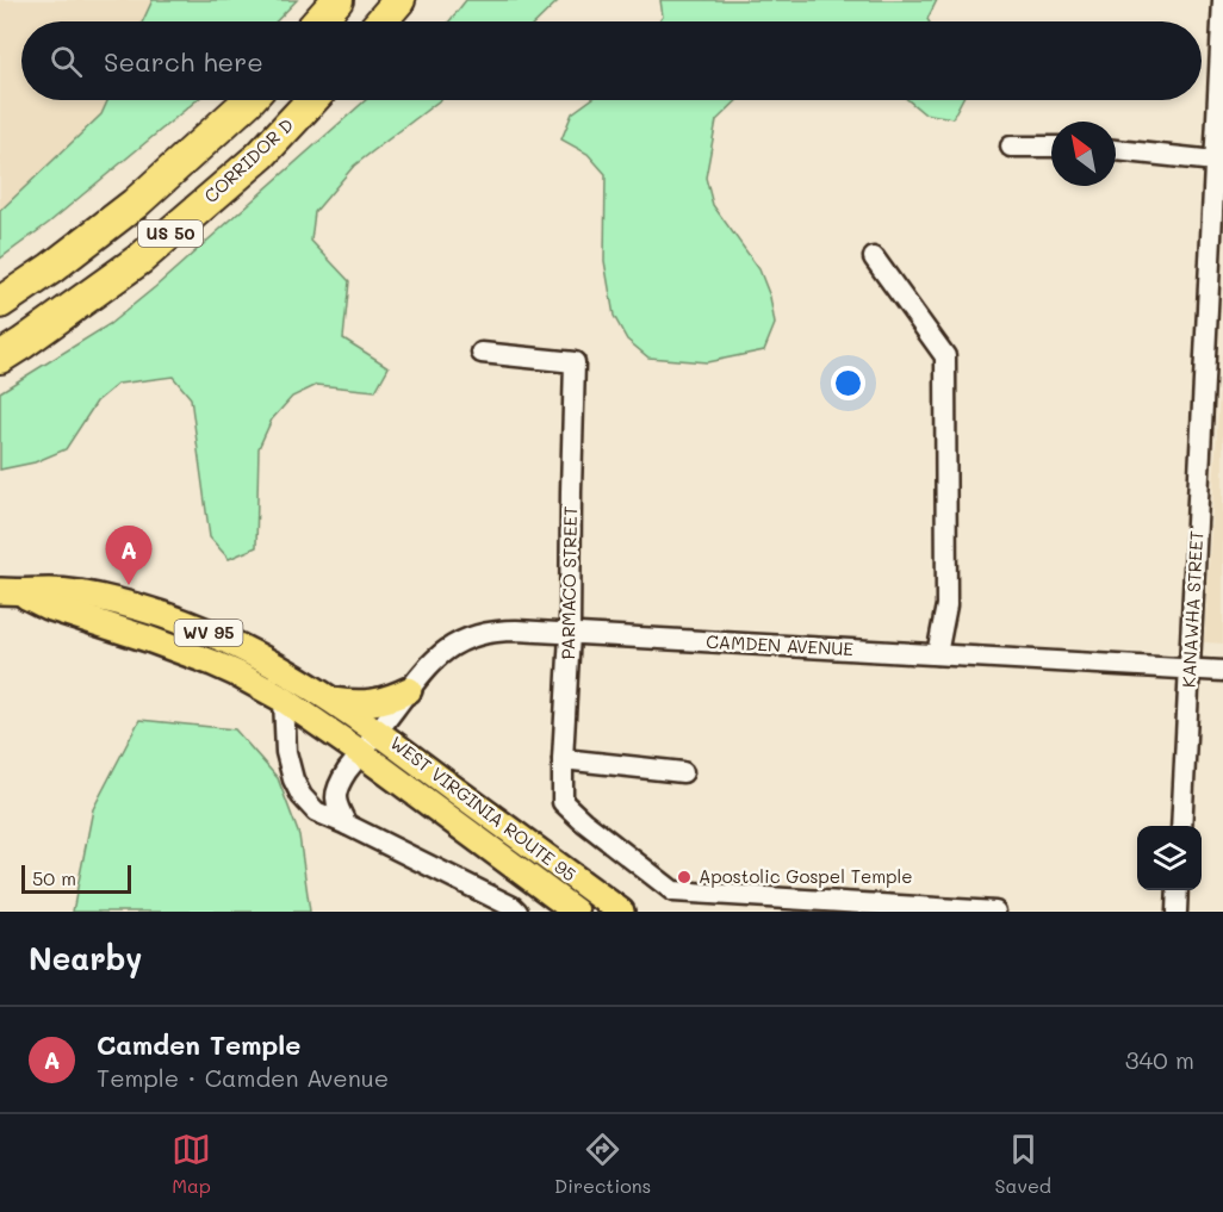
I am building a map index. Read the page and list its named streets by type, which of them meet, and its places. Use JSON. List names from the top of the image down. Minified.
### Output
{"streets":{"highway":["CORRIDOR D","US 50"],"main road":["WV 95","WEST VIRGINIA ROUTE 95"],"street":["PARMACO STREET","KANAWHA STREET","CAMDEN AVENUE"]},"crossings":[["PARMACO STREET","CAMDEN AVENUE"],["KANAWHA STREET","CAMDEN AVENUE"],["WV 95","CAMDEN AVENUE"],["WV 95","WEST VIRGINIA ROUTE 95"],["CAMDEN AVENUE","WEST VIRGINIA ROUTE 95"]],"places":["Apostolic Gospel Temple"],"scale_bar":"50 m","north":"top left","page":{"search":"Search here","pins":"A","scale":"50 m","heading":"Nearby","list":[{"mark":"A","name":"Camden Temple","note":"Temple · Camden Avenue","value":"340 m"}],"nav":["Map","Directions","Saved"]}}
